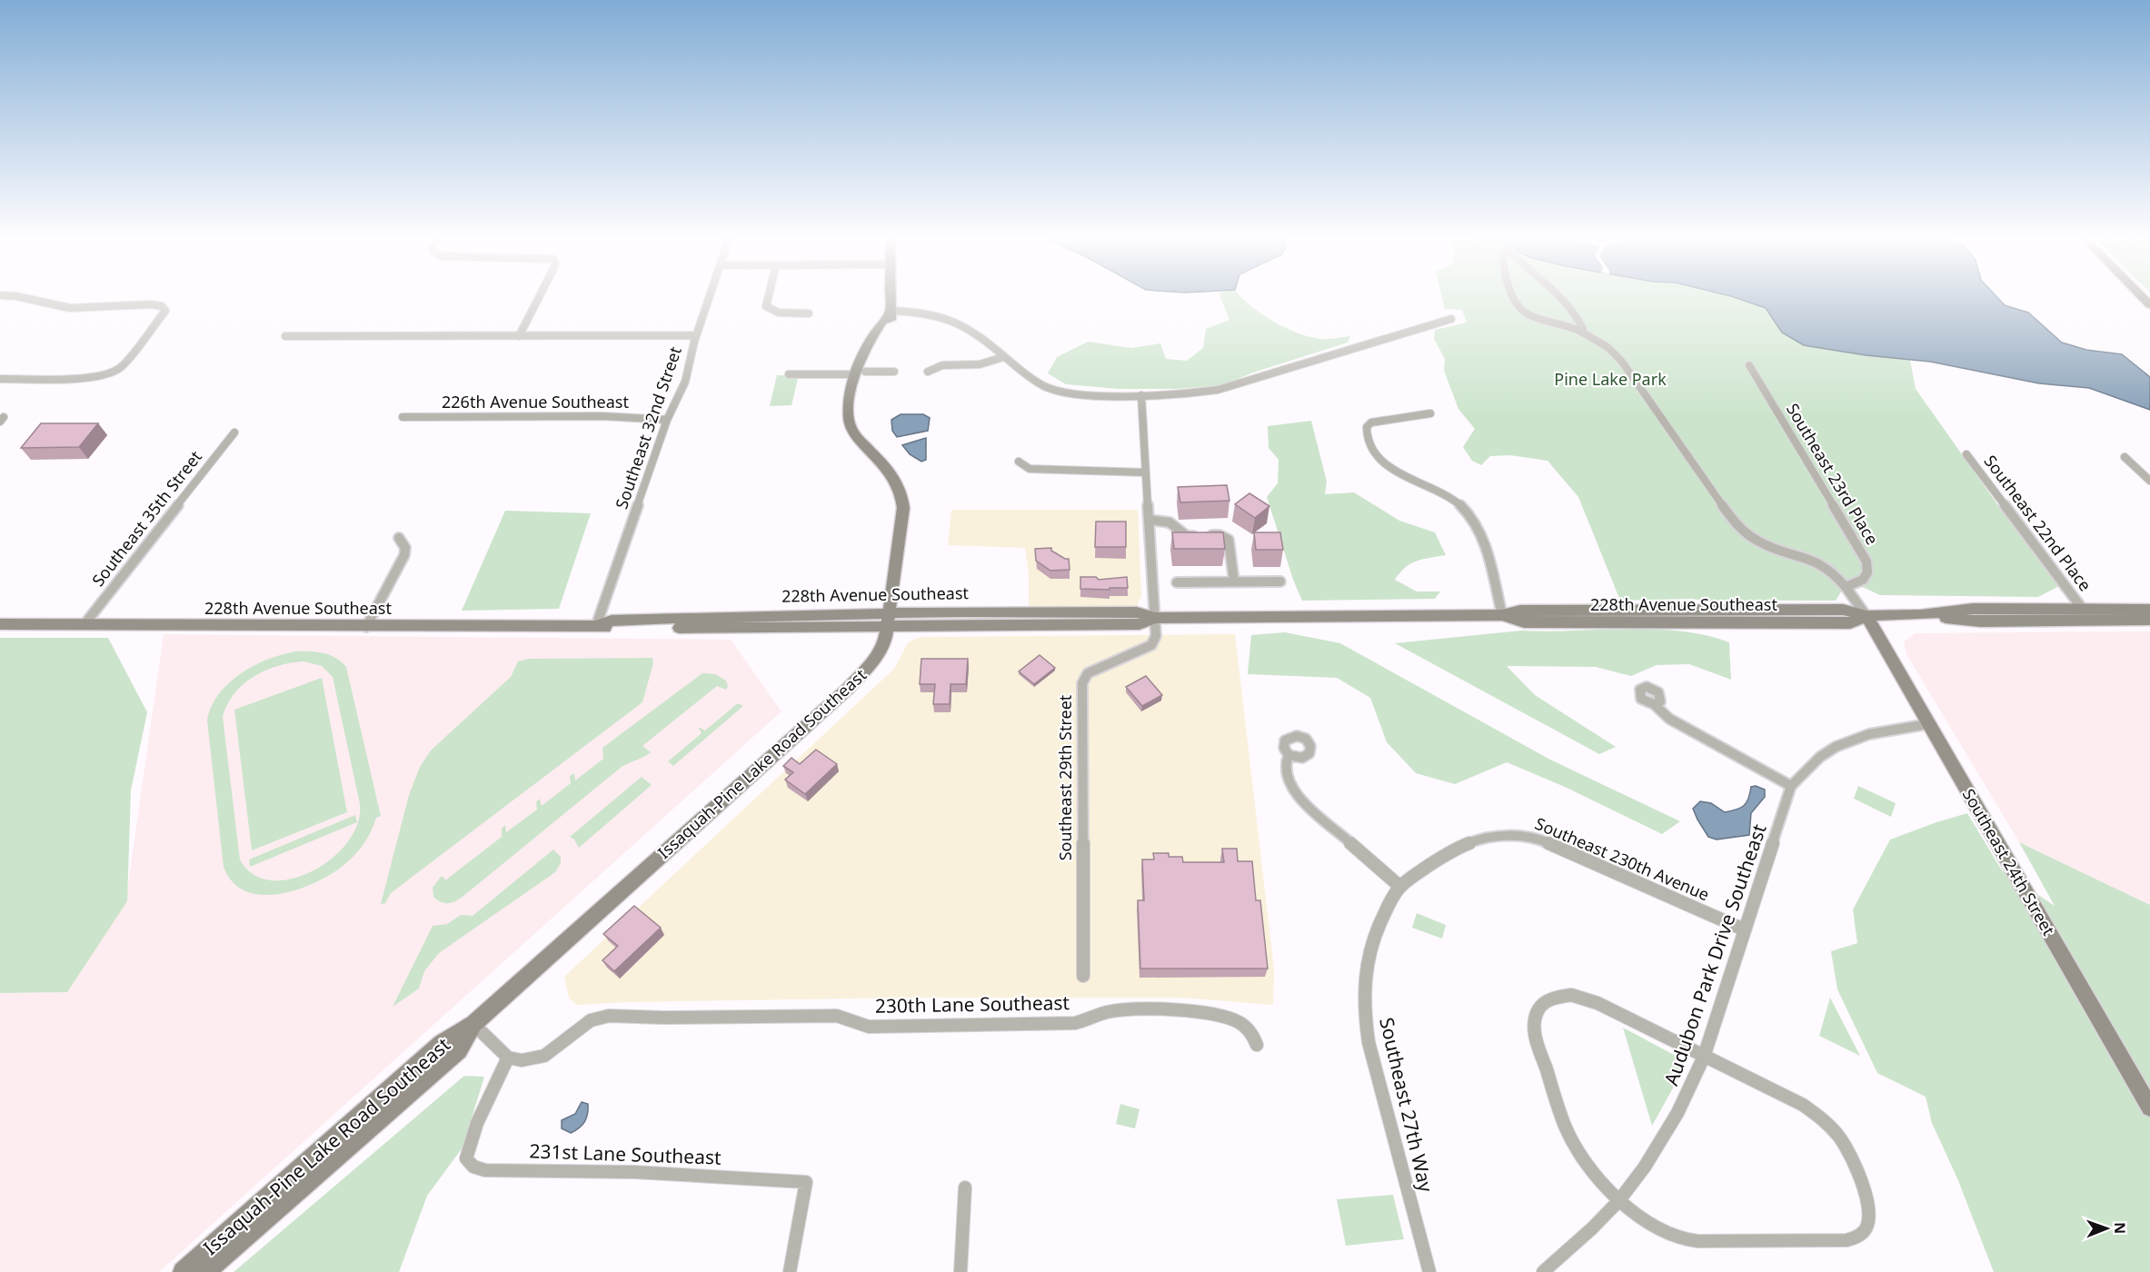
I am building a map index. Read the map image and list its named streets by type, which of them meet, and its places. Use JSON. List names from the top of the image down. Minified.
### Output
{"streets":{"main road":["228th Avenue Southeast","Issaquah-Pine Lake Road Southeast","Southeast 24th Street"],"street":["226th Avenue Southeast","Southeast 32nd Street","Southeast 23rd Place","Southeast 35th Street","Southeast 22nd Place","Southeast 29th Street","Southeast 230th Avenue","Audubon Park Drive Southeast","230th Lane Southeast","Southeast 27th Way","231st Lane Southeast"]},"crossings":[["226th Avenue Southeast","Southeast 32nd Street"],["Southeast 32nd Street","228th Avenue Southeast"],["Southeast 35th Street","228th Avenue Southeast"],["Southeast 22nd Place","228th Avenue Southeast"],["228th Avenue Southeast","Issaquah-Pine Lake Road Southeast"],["228th Avenue Southeast","Southeast 29th Street"],["228th Avenue Southeast","Southeast 24th Street"],["Southeast 230th Avenue","Audubon Park Drive Southeast"],["Southeast 230th Avenue","Southeast 27th Way"],["Southeast 24th Street","Audubon Park Drive Southeast"],["230th Lane Southeast","231st Lane Southeast"]],"parks":["Pine Lake Park"],"north":"right"}
